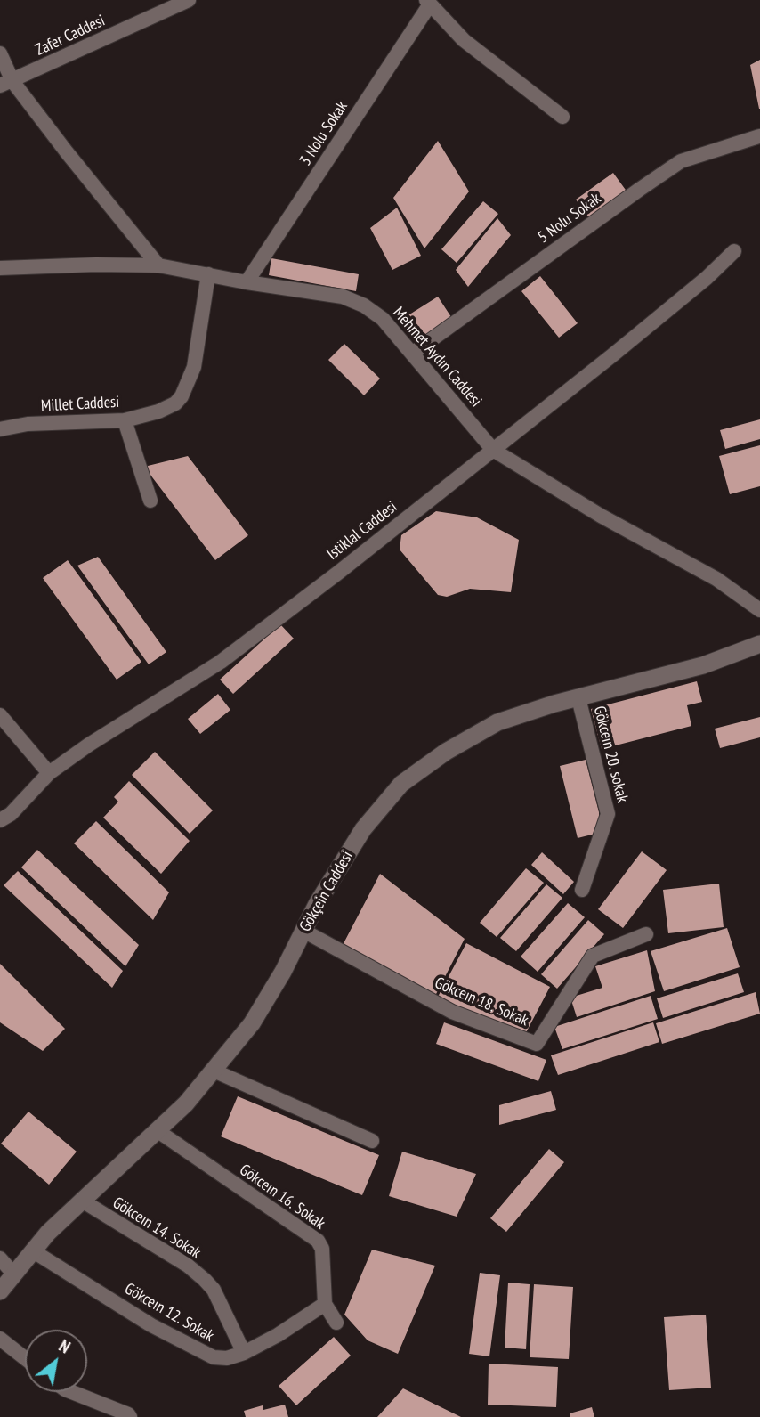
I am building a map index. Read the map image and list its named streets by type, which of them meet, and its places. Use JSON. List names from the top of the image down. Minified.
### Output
{"streets":{"street":["Zafer Caddesi","3 Nolu Sokak","5 Nolu Sokak","Mehmet Aydın Caddesi","Millet Caddesi","Istiklal Caddesi","Gökceın 20. sokak","Gökçein Caddesi","Gökceın 18. Sokak","Gökceın 16. Sokak","Gökceın 14. Sokak","Gökceın 12. Sokak"]},"crossings":[["3 Nolu Sokak","Mehmet Aydın Caddesi"],["5 Nolu Sokak","Mehmet Aydın Caddesi"],["Mehmet Aydın Caddesi","Millet Caddesi"],["Mehmet Aydın Caddesi","Istiklal Caddesi"],["Gökceın 20. sokak","Gökçein Caddesi"],["Gökçein Caddesi","Gökceın 18. Sokak"],["Gökçein Caddesi","Gökceın 16. Sokak"],["Gökçein Caddesi","Gökceın 14. Sokak"],["Gökçein Caddesi","Gökceın 12. Sokak"],["Gökceın 16. Sokak","Gökceın 12. Sokak"],["Gökceın 14. Sokak","Gökceın 12. Sokak"]],"north":"top right"}
